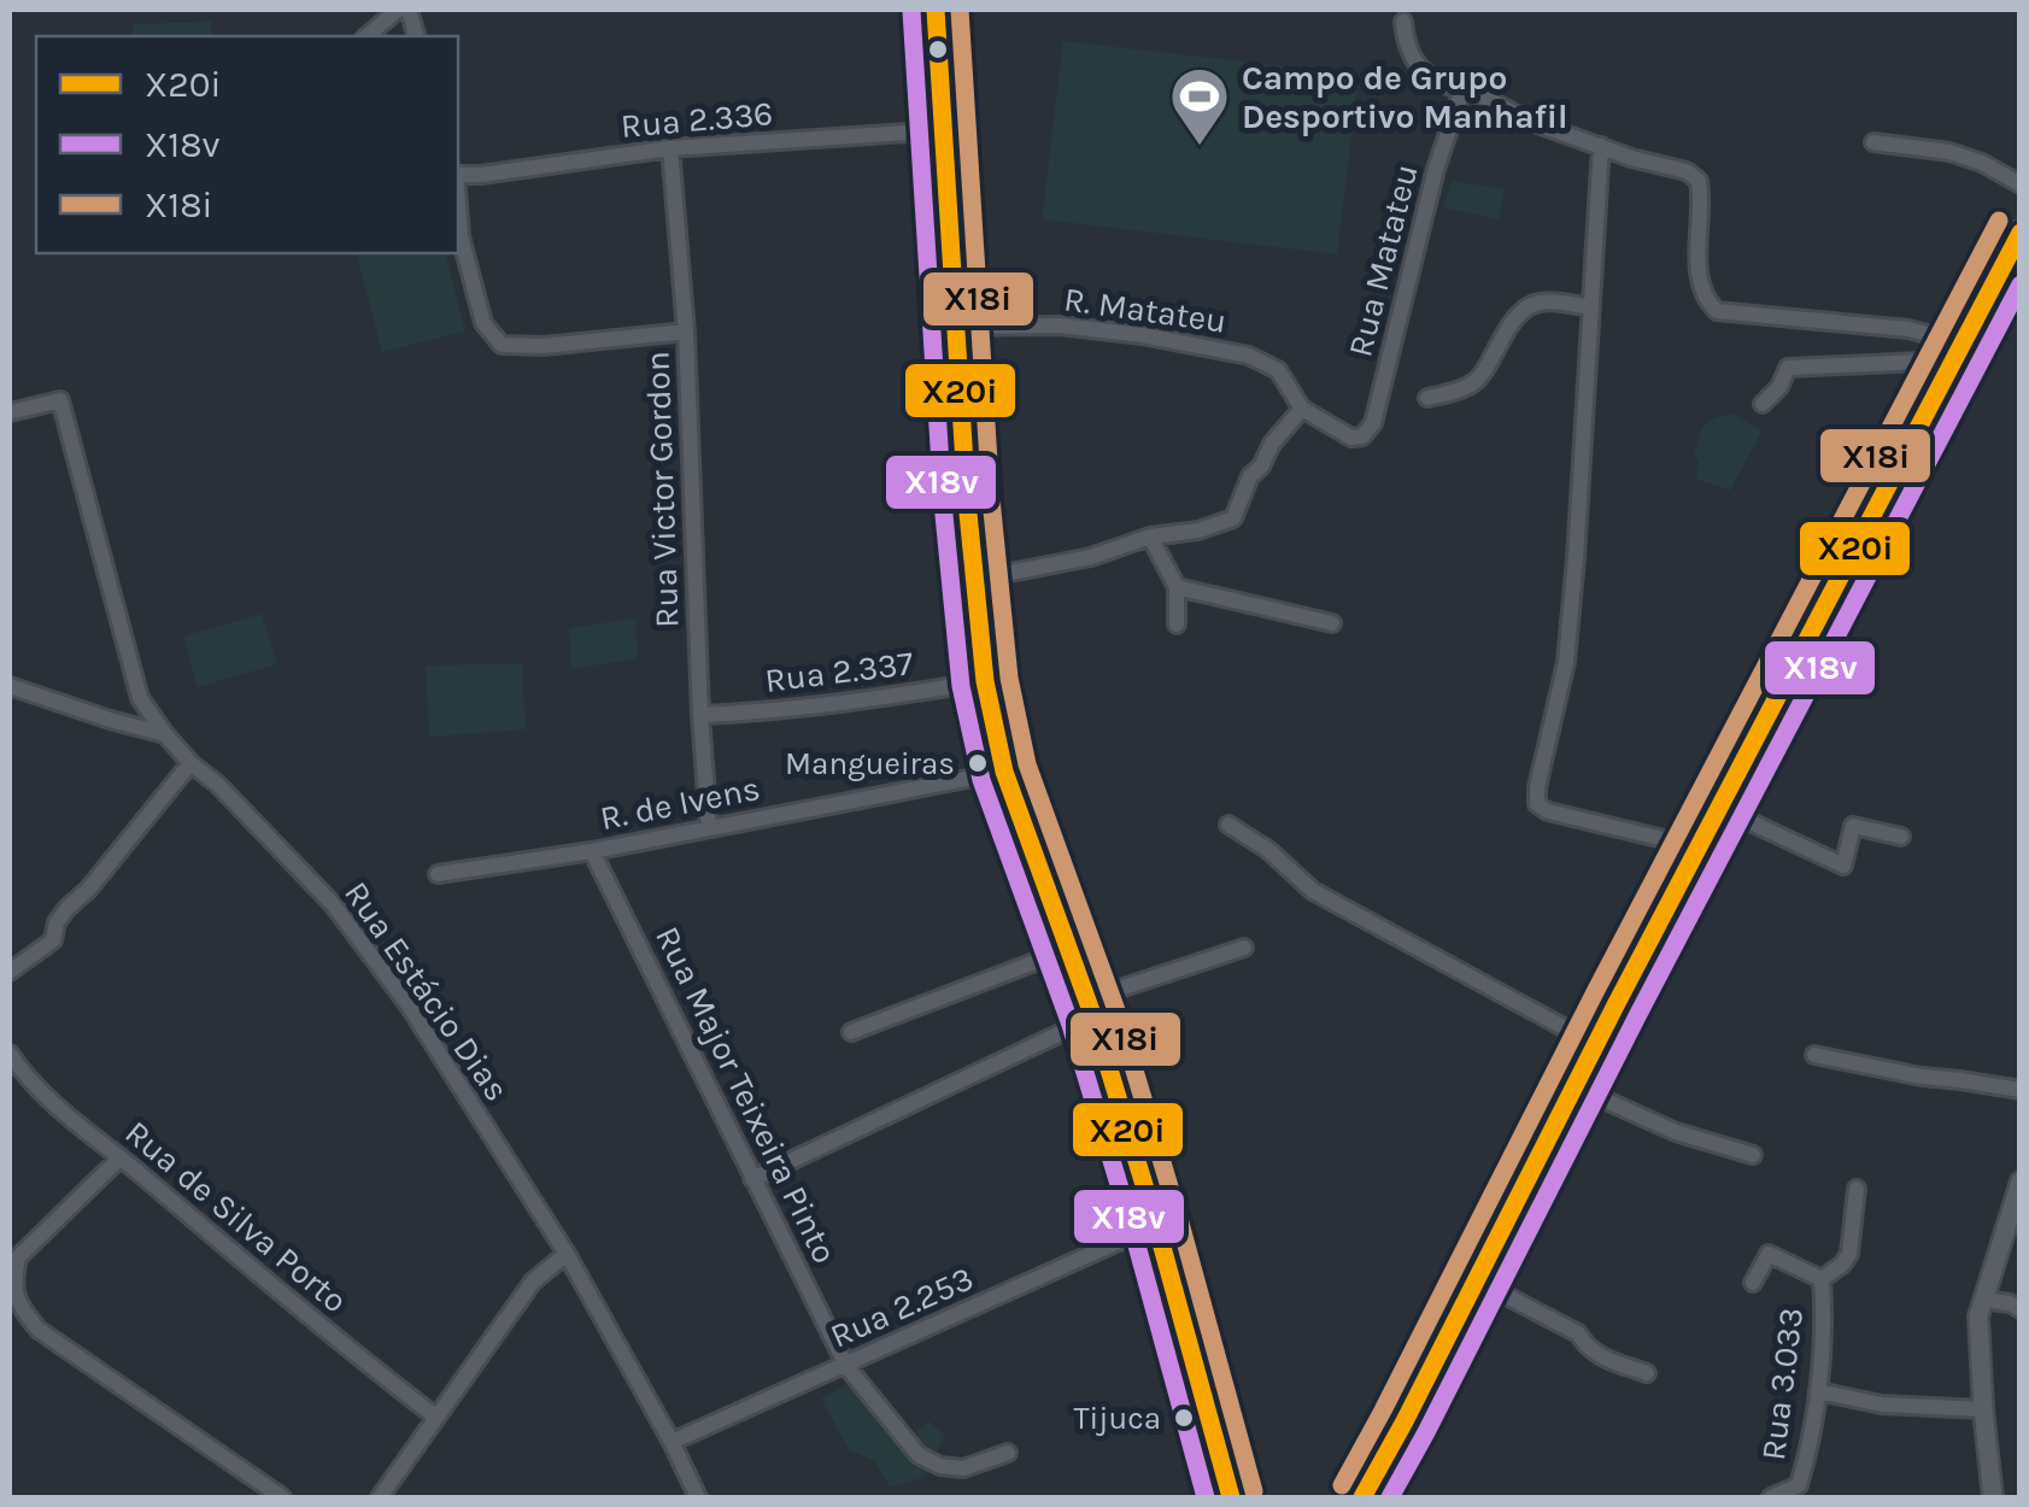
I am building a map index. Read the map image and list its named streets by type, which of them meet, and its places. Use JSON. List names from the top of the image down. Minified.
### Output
{"streets":{"street":["Rua 2.336","Rua Matateu","R. Matateu","Rua Victor Gordon","Rua 2.337","R. de Ivens","Rua Estácio Dias","Rua Major Teixeira Pinto","Rua de Silva Porto","Rua 2.253","Rua 3.033"]},"crossings":[["Rua 2.336","Rua Victor Gordon"],["Rua Matateu","R. Matateu"],["Rua Victor Gordon","Rua 2.337"],["Rua Victor Gordon","R. de Ivens"],["R. de Ivens","Rua Major Teixeira Pinto"],["Rua Estácio Dias","Rua 2.253"],["Rua Major Teixeira Pinto","Rua 2.253"]],"places":{"sports":["Campo de Grupo Desportivo Manhafil"],"other":["Mangueiras","Tijuca"]},"lines":["transit line X20i","transit line X18i","transit line X18v"],"legend":["X20i","X18v","X18i"]}
